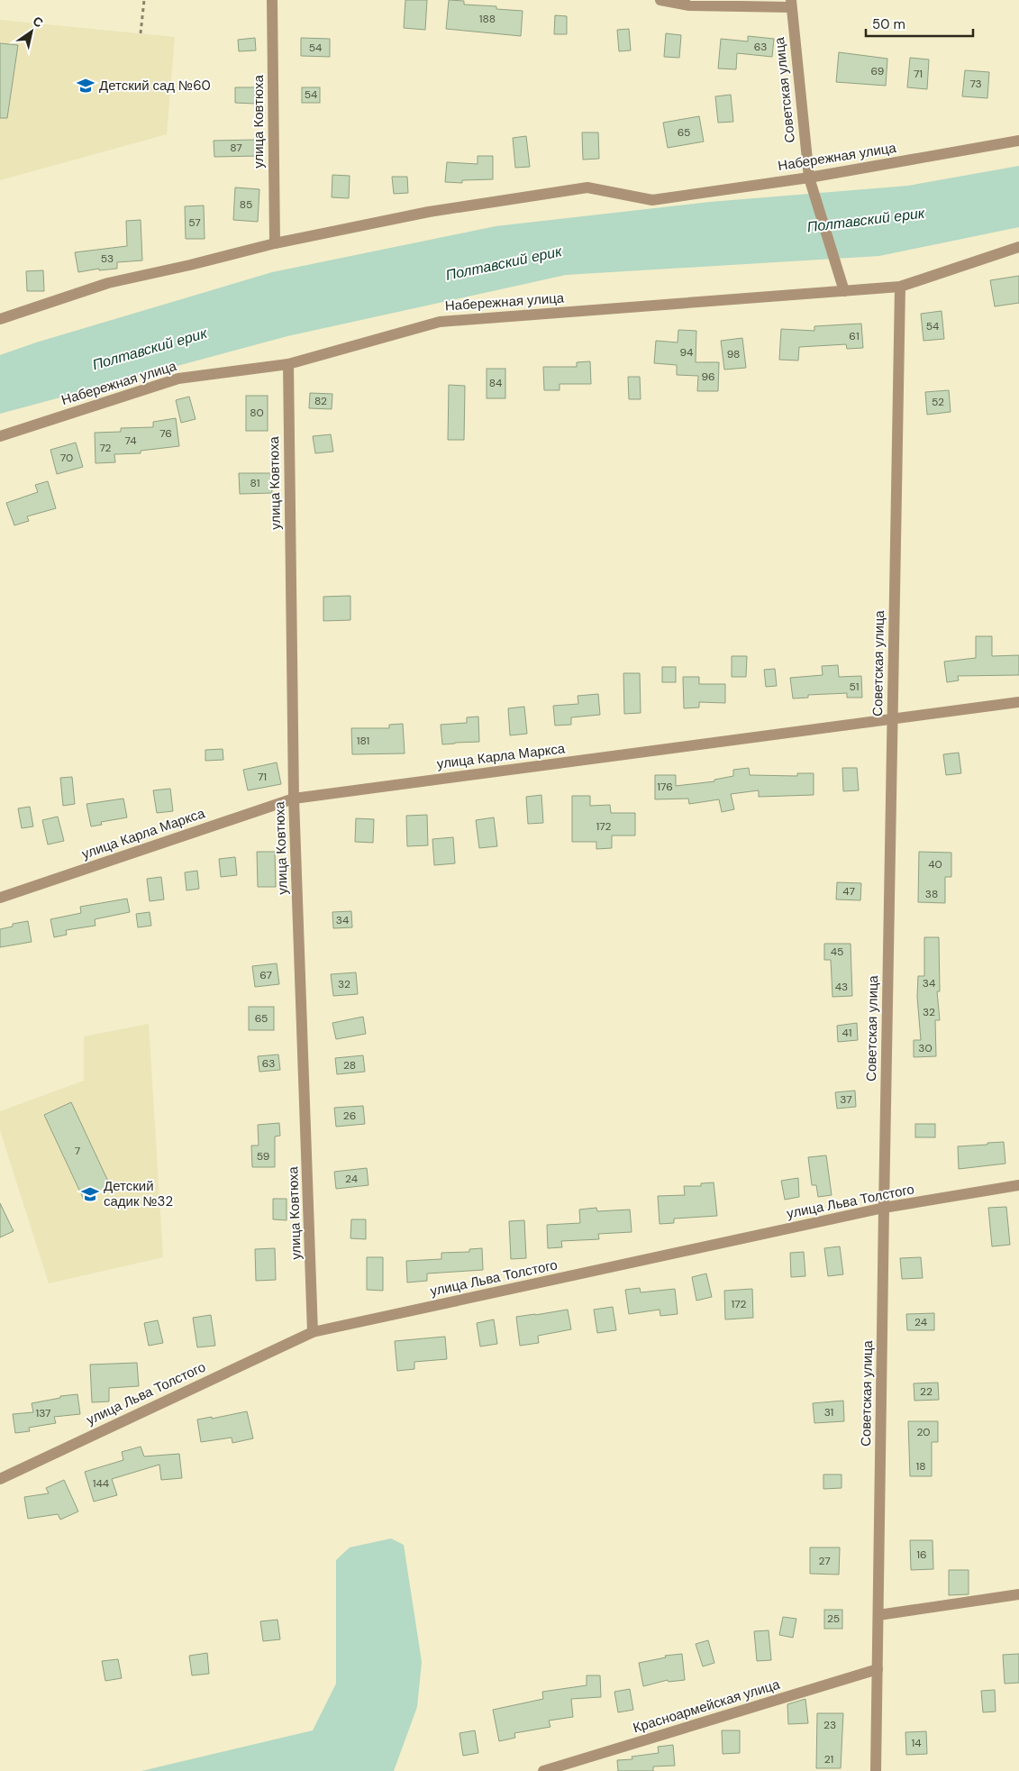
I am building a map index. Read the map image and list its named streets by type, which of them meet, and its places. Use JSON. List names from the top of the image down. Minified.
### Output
{"streets":{"street":["Советская улица","улица Ковтюха","Набережная улица","улица Карла Маркса","улица Льва Толстого","Красноармейская улица"]},"crossings":[["Советская улица","Набережная улица"],["Советская улица","улица Карла Маркса"],["Советская улица","улица Льва Толстого"],["Советская улица","Красноармейская улица"],["улица Ковтюха","Набережная улица"],["улица Ковтюха","улица Карла Маркса"],["улица Ковтюха","улица Льва Толстого"]],"water":["Полтавский ерик"],"places":{"school or university":["Детский сад №60","Детский садик №32"]},"house_numbers":["188","63","54","69","71","73","54","65","87","85","57","53","54","61","94","98","96","84","82","52","80","76","74","72","70","81","51","181","71","176","172","40","47","38","34","45","67","34","32","43","32","65","41","30","63","28","37","26","7","59","24","172","24","22","31","137","20","18","144","16","27","25","23","14","21"],"scale_bar":"50 m","north":"top right"}
